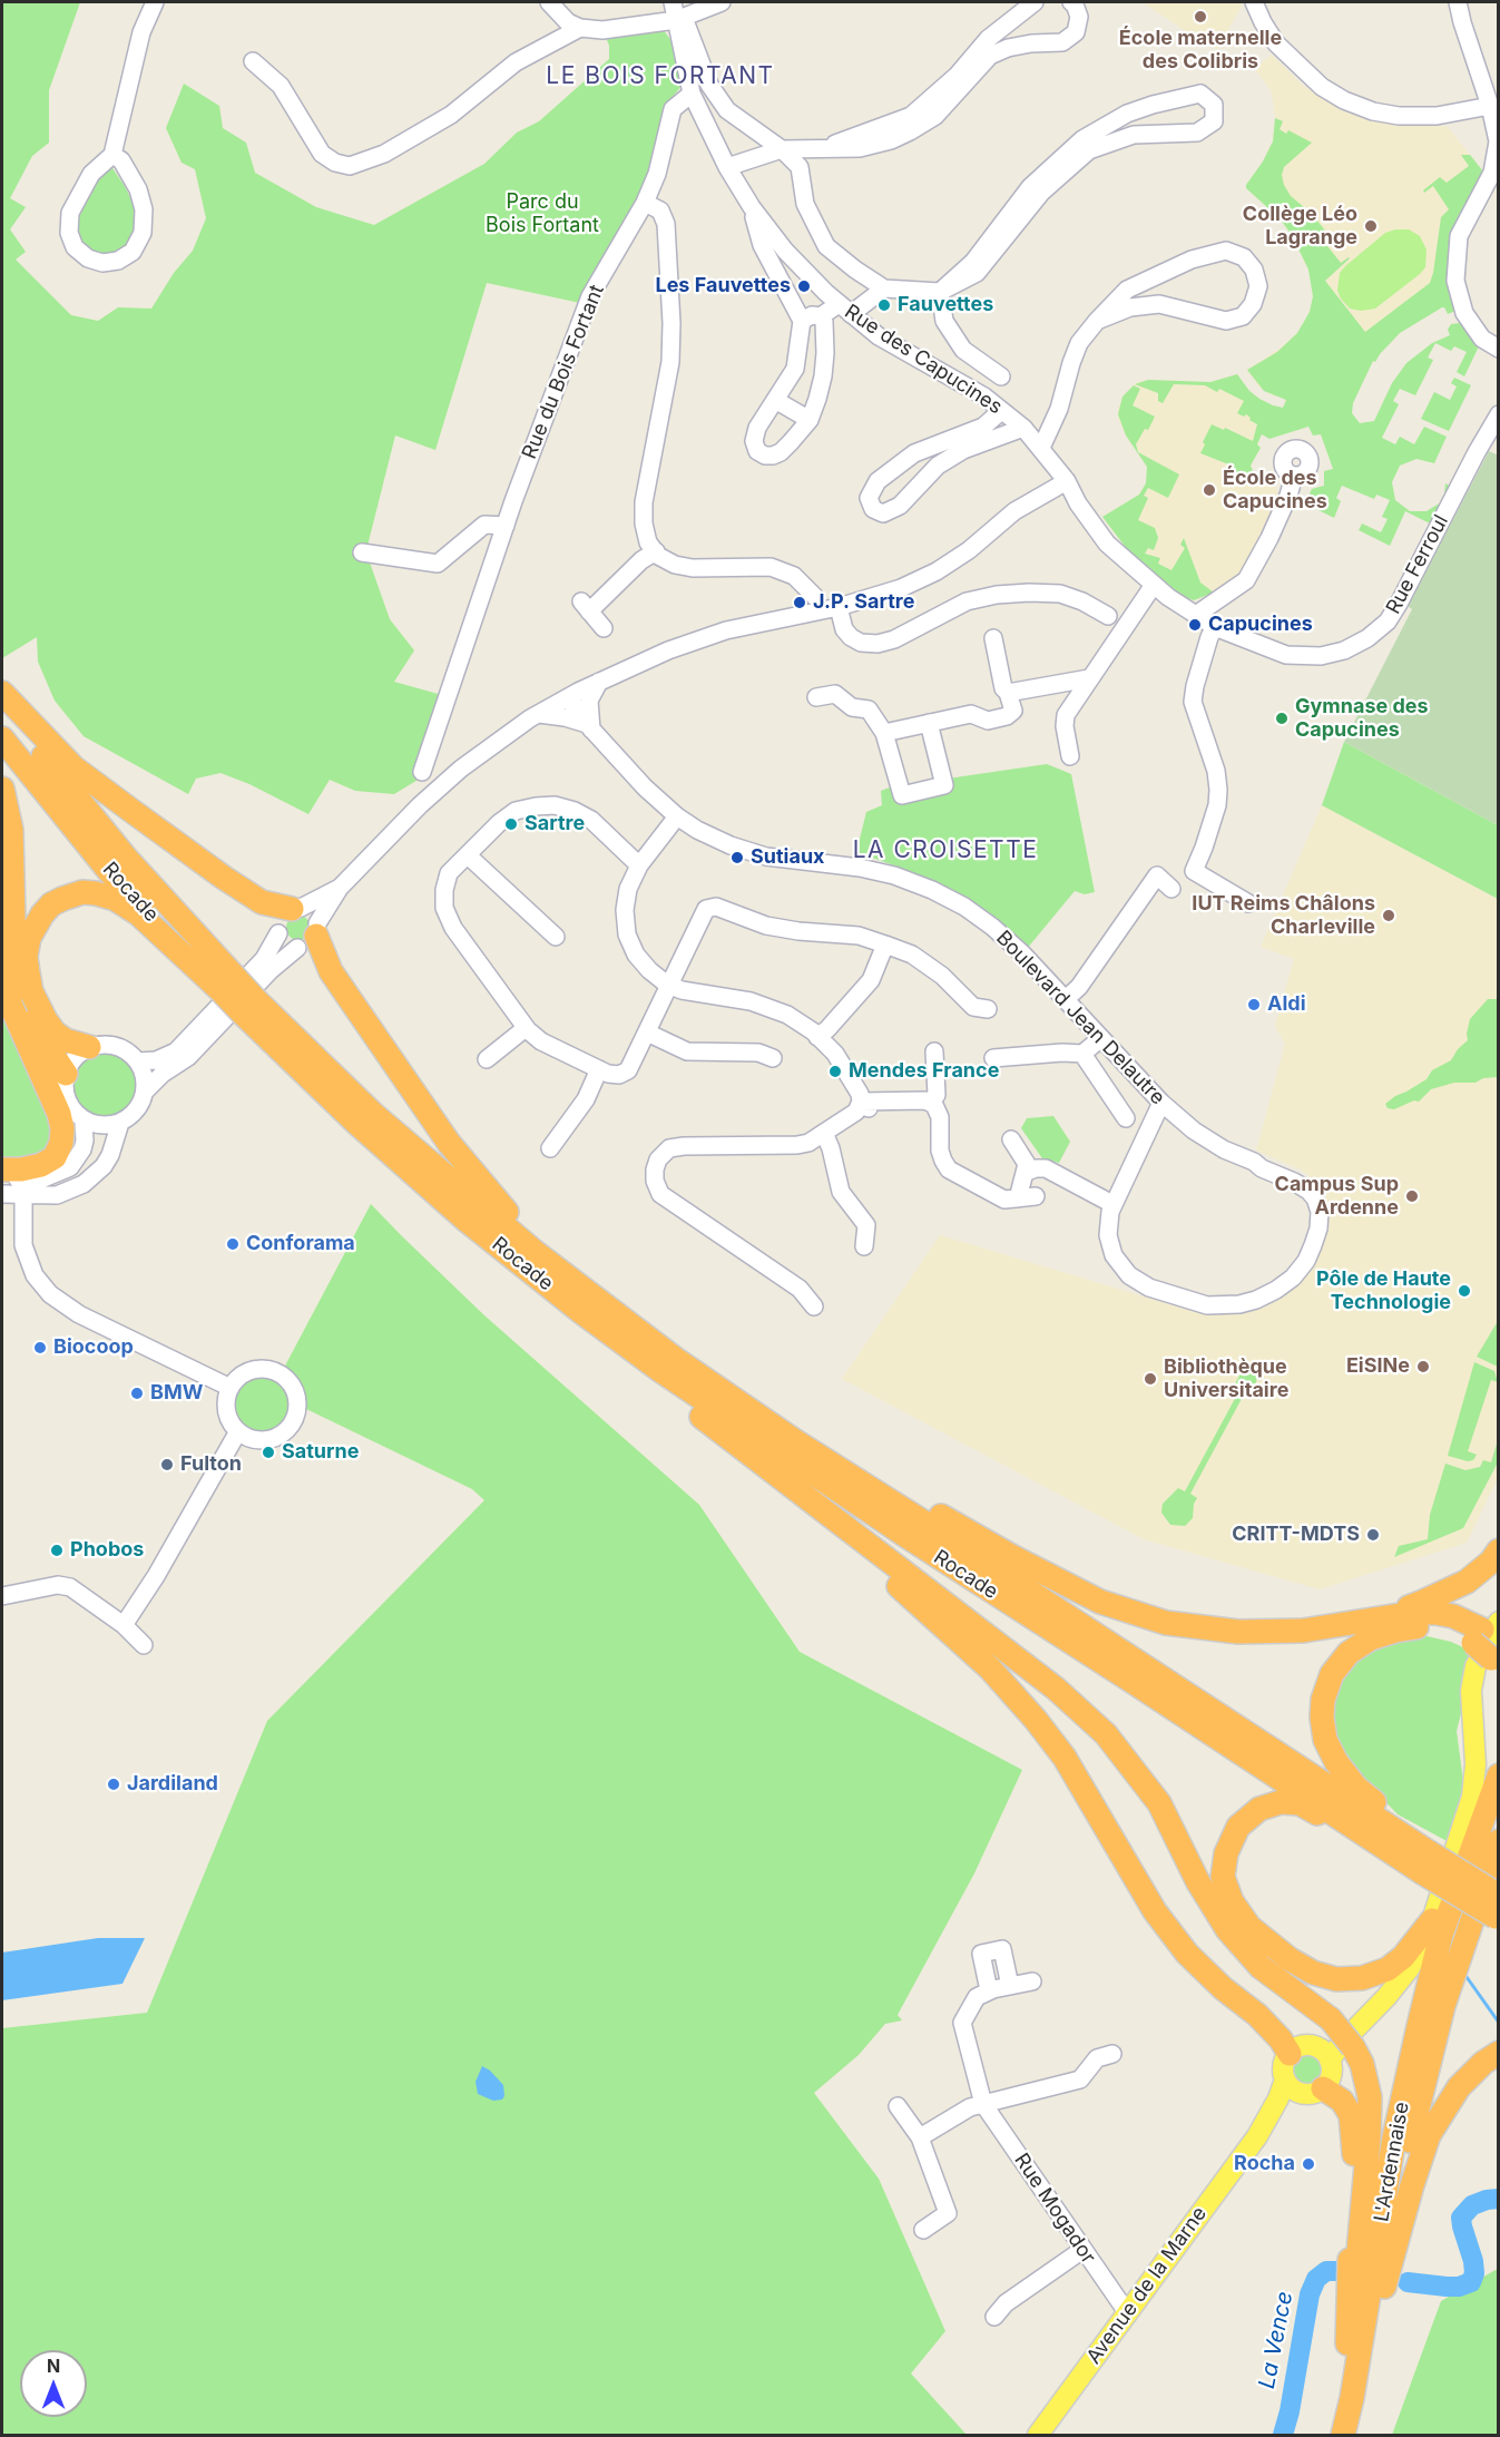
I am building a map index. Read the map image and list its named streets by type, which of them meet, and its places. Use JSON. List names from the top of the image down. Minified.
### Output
{"streets":{"highway":["Rocade","L'Ardennaise"],"main road":["Avenue de la Marne"],"street":["Rue des Capucines","Rue du Bois Fortant","Rue Ferroul","Boulevard Jean Delautre","Rue Mogador"]},"crossings":[["Rue des Capucines","Rue du Bois Fortant"],["Rue des Capucines","Rue Ferroul"],["Rue Mogador","Avenue de la Marne"]],"districts":["LE BOIS FORTANT","LA CROISETTE"],"water":["La Vence"],"parks":["Parc du Bois Fortant"],"places":["École maternelle des Colibris","Collège Léo Lagrange","Les Fauvettes","Fauvettes","École des Capucines","J.P. Sartre","Capucines","Gymnase des Capucines","Sartre","Sutiaux","IUT Reims Châlons Charleville","Aldi","Mendes France","Campus Sup Ardenne","Conforama","Pôle de Haute Technologie","Biocoop","EiSINe","Bibliothèque Universitaire","BMW","Saturne","Fulton","CRITT-MDTS","Phobos","Jardiland","Rocha"],"north":"top"}
